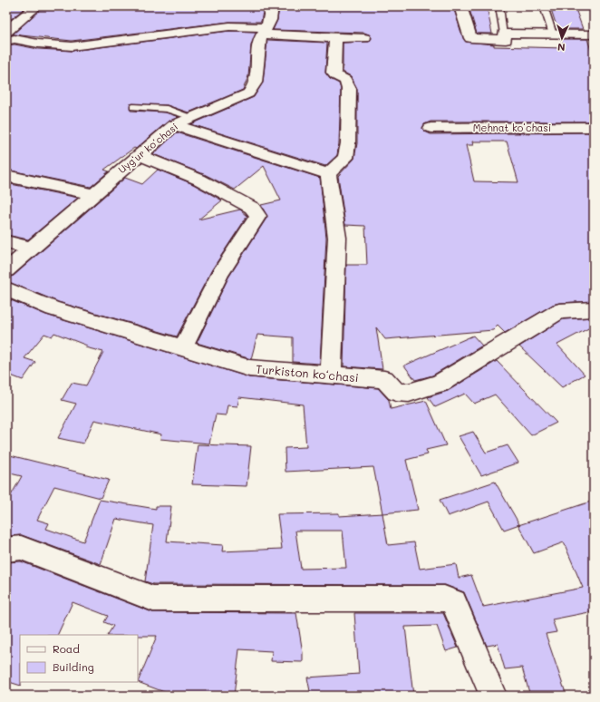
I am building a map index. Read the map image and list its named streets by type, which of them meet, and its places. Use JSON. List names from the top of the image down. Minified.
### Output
{"streets":{"street":["Mehnat koʻchasi","Uygʻur koʻchasi","Turkiston koʻchasi"]},"legend":["Road","Building"],"north":"bottom"}
